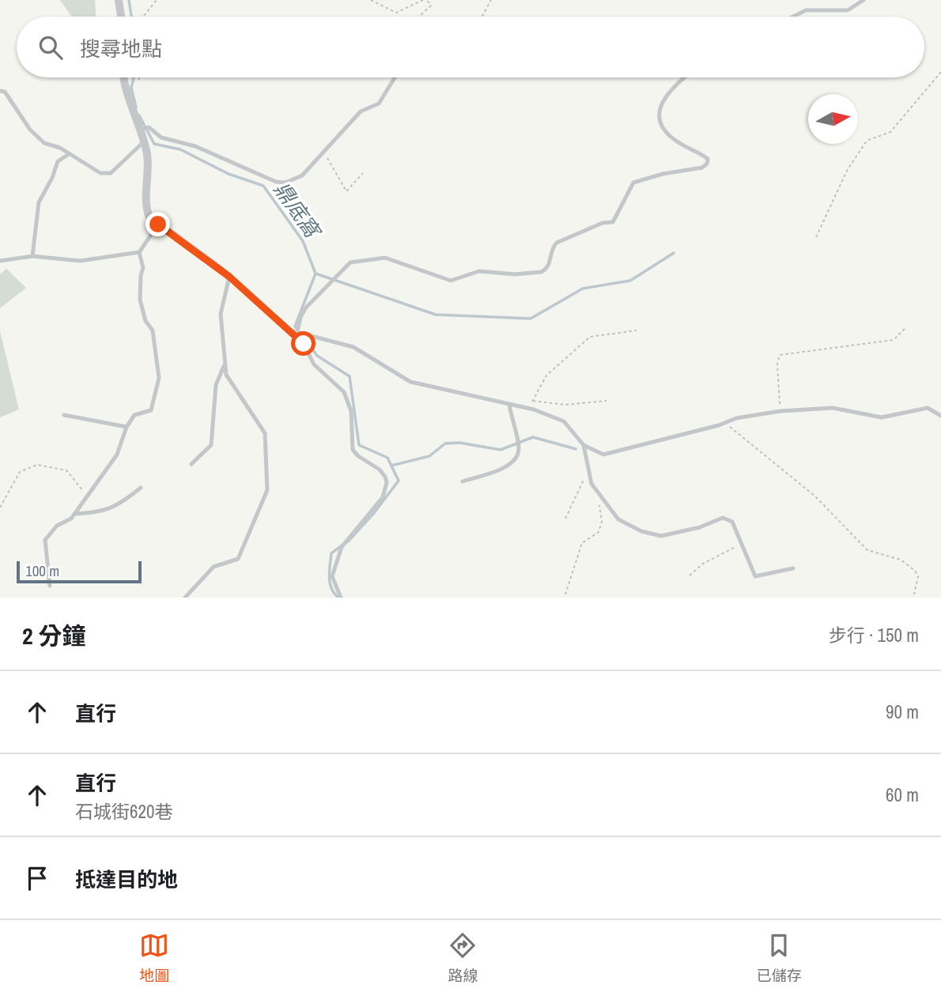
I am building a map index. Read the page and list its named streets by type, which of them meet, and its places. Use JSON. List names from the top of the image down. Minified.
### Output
{"water":["鼎底窩"],"scale_bar":"100 m","north":"right","page":{"search":"搜尋地點","scale":"100 m","heading":["2 分鐘","步行 · 150 m"],"list":[["直行","90 m"],["直行","石城街620巷","60 m"],"抵達目的地"],"nav":["地圖","路線","已儲存"]}}
